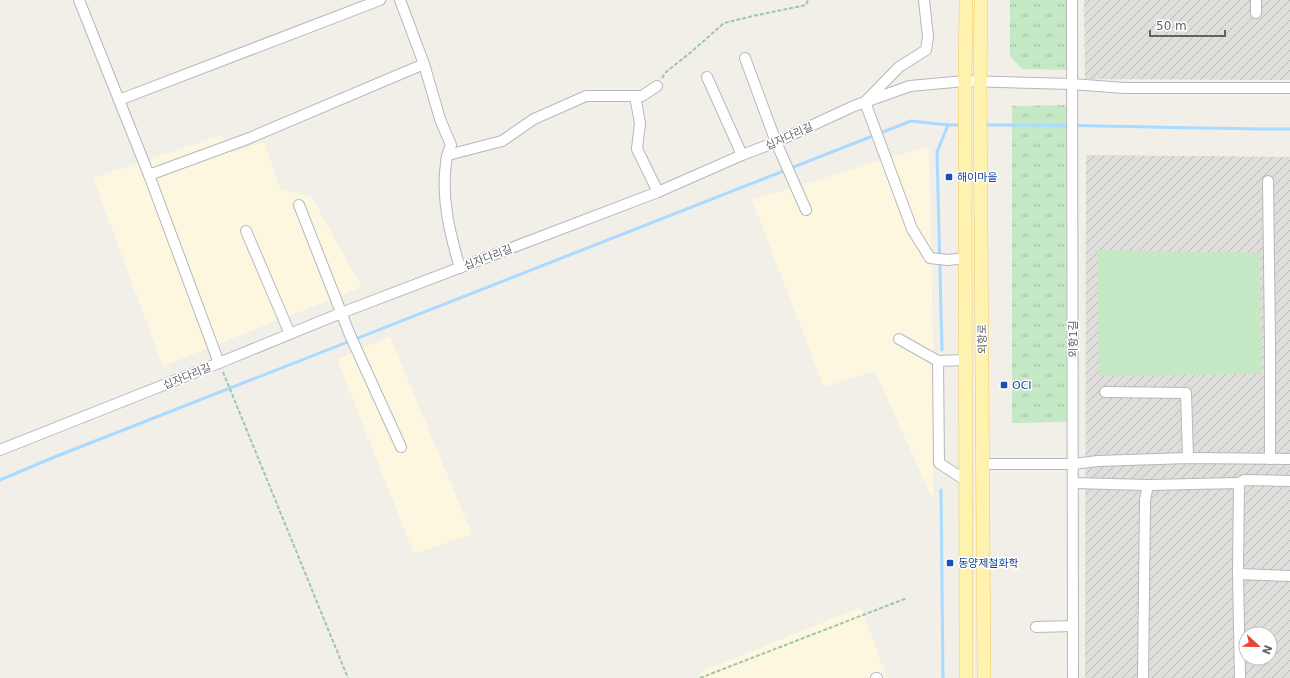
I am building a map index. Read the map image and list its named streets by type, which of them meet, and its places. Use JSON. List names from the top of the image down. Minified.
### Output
{"streets":{"main road":["외항로"],"street":["십자다리길","외항1길"]},"crossings":[["십자다리길","외항로"],["십자다리길","외항1길"]],"places":{"transit":["해이마을","OCI","동양제철화학"]},"scale_bar":"50 m","north":"right"}
